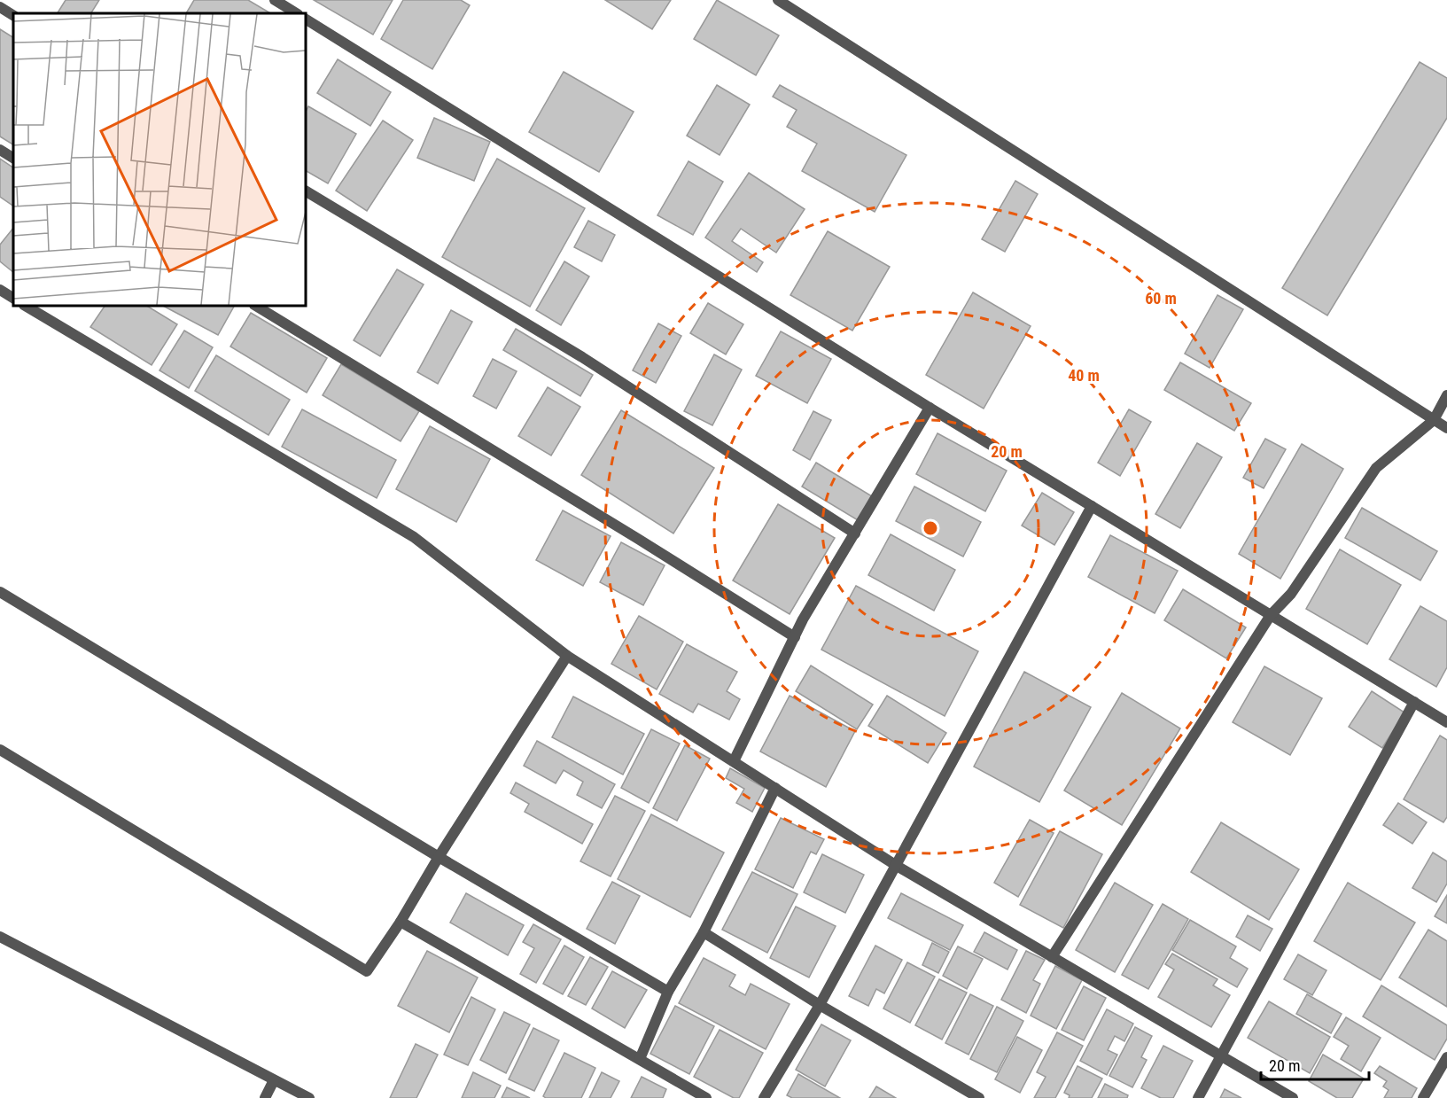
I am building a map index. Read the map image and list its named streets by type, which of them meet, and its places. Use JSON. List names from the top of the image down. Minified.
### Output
{"scale_bar":"20 m","rings":["60 m","40 m","20 m"]}
